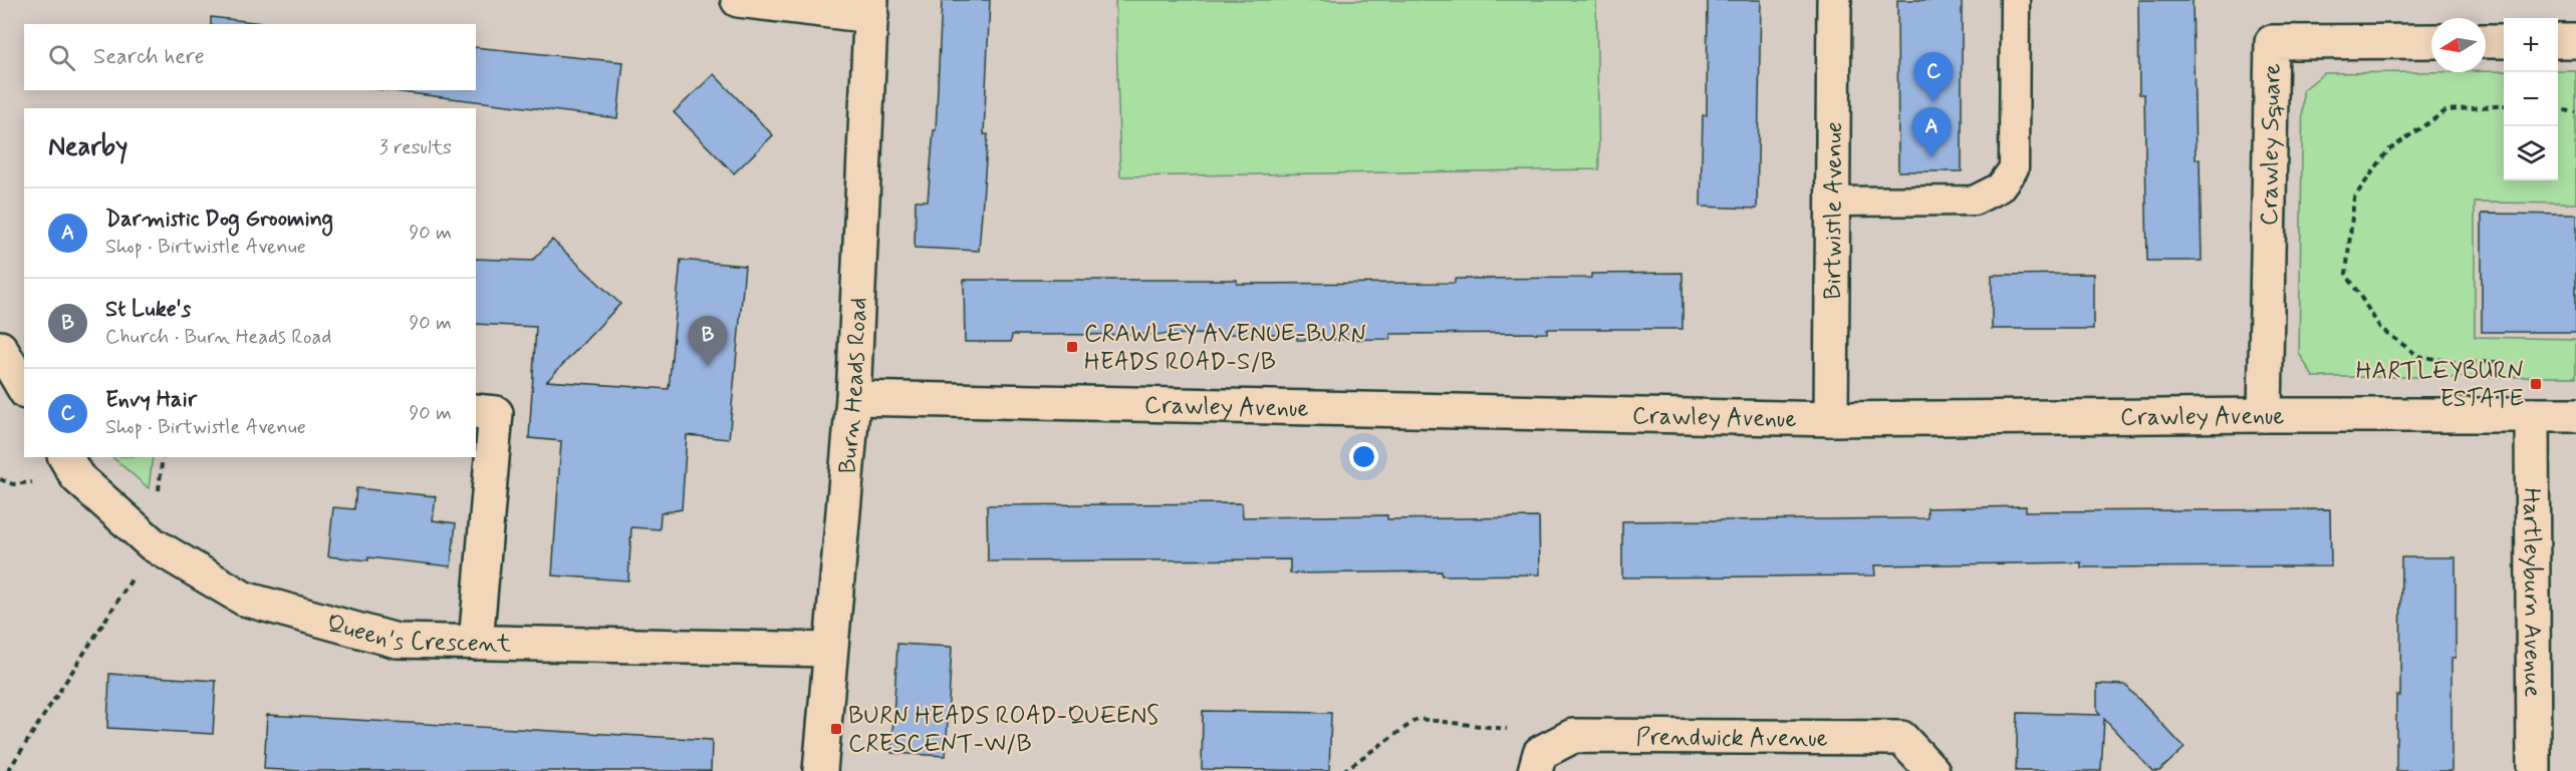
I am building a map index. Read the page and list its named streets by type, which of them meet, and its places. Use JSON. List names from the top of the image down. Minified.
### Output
{"streets":{"street":["Crawley Square","Birtwistle Avenue","Burn Heads Road","Crawley Avenue","Hartleyburn Avenue","Queen's Crescent","Prendwick Avenue"]},"crossings":[["Crawley Square","Crawley Avenue"],["Birtwistle Avenue","Crawley Avenue"],["Burn Heads Road","Crawley Avenue"],["Burn Heads Road","Queen's Crescent"],["Crawley Avenue","Hartleyburn Avenue"]],"places":{"transit":["CRAWLEY AVENUE-BURN HEADS ROAD-S/B","HARTLEYBURN ESTATE","BURN HEADS ROAD-QUEENS CRESCENT-W/B"]},"north":"left","page":{"map_buttons":["+","−"],"search":"Search here","pins":["C","A","B"],"heading":["Nearby","3 results"],"list":[{"mark":"A","name":"Darmistic Dog Grooming","note":"Shop · Birtwistle Avenue","value":"90 m"},{"mark":"B","name":"St Luke's","note":"Church · Burn Heads Road","value":"90 m"},{"mark":"C","name":"Envy Hair","note":"Shop · Birtwistle Avenue","value":"90 m"}]}}
